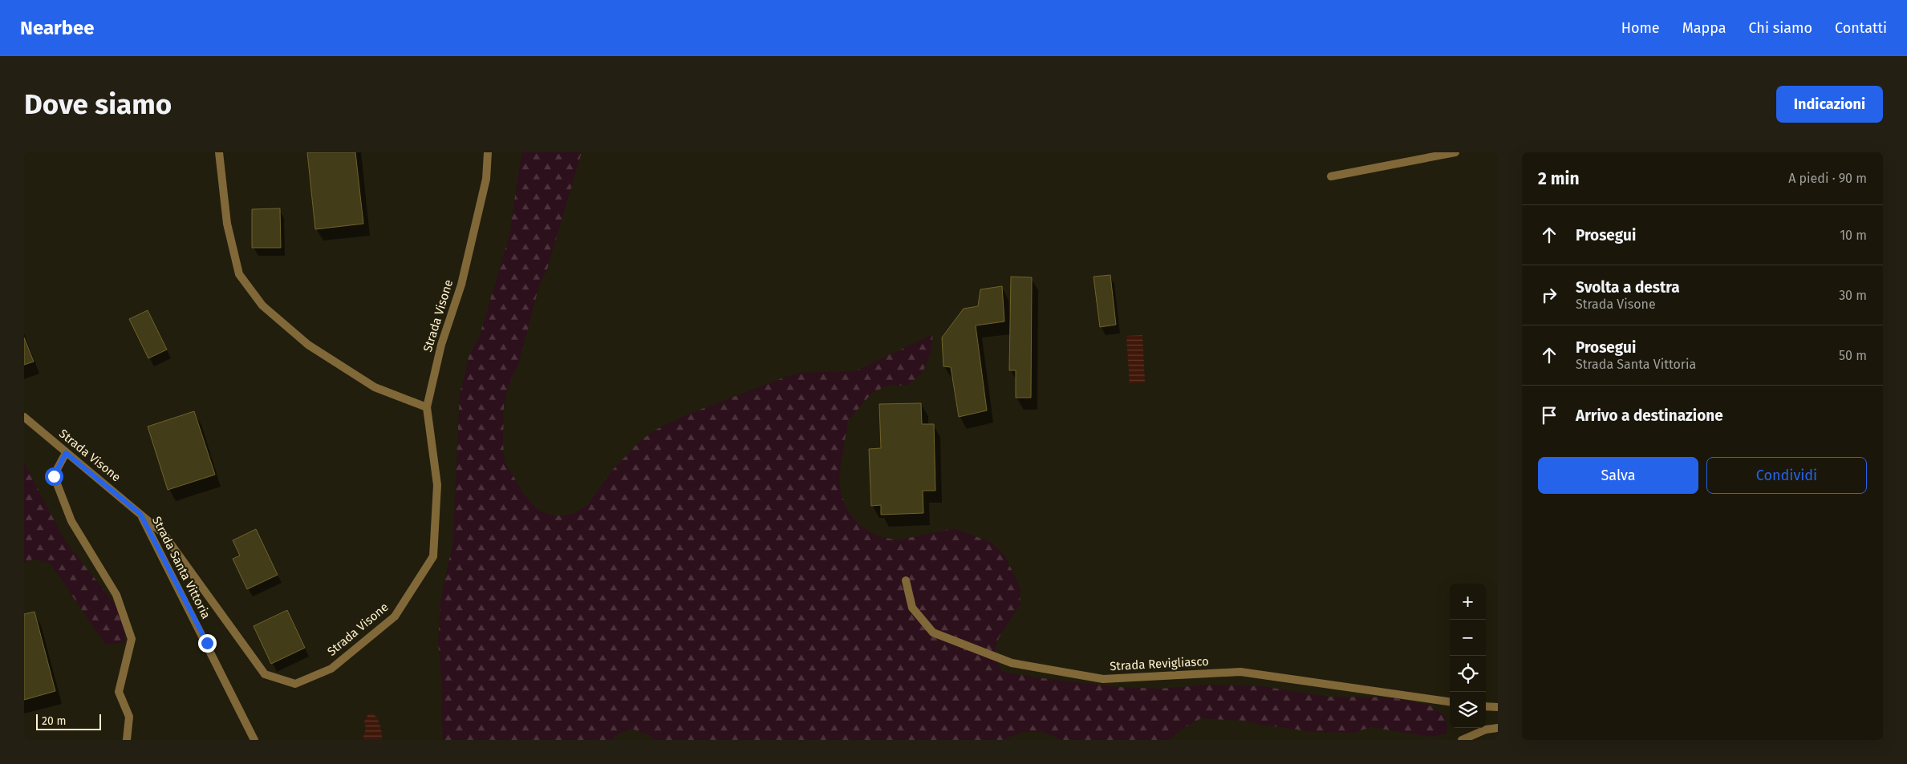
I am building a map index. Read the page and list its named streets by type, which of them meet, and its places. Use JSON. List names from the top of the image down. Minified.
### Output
{"streets":{"street":["Strada Visone","Strada Santa Vittoria","Strada Revigliasco"]},"crossings":[["Strada Visone","Strada Santa Vittoria"]],"scale_bar":"20 m","page":{"header":"Nearbee","nav":["Home","Mappa","Chi siamo","Contatti"],"buttons":["Indicazioni",["Salva","Condividi"]],"title":"Dove siamo","heading":["2 min","A piedi · 90 m"],"list":[["Prosegui","10 m"],["Svolta a destra","Strada Visone","30 m"],["Prosegui","Strada Santa Vittoria","50 m"],"Arrivo a destinazione"],"map_buttons":["+","−"],"scale":"20 m"}}
